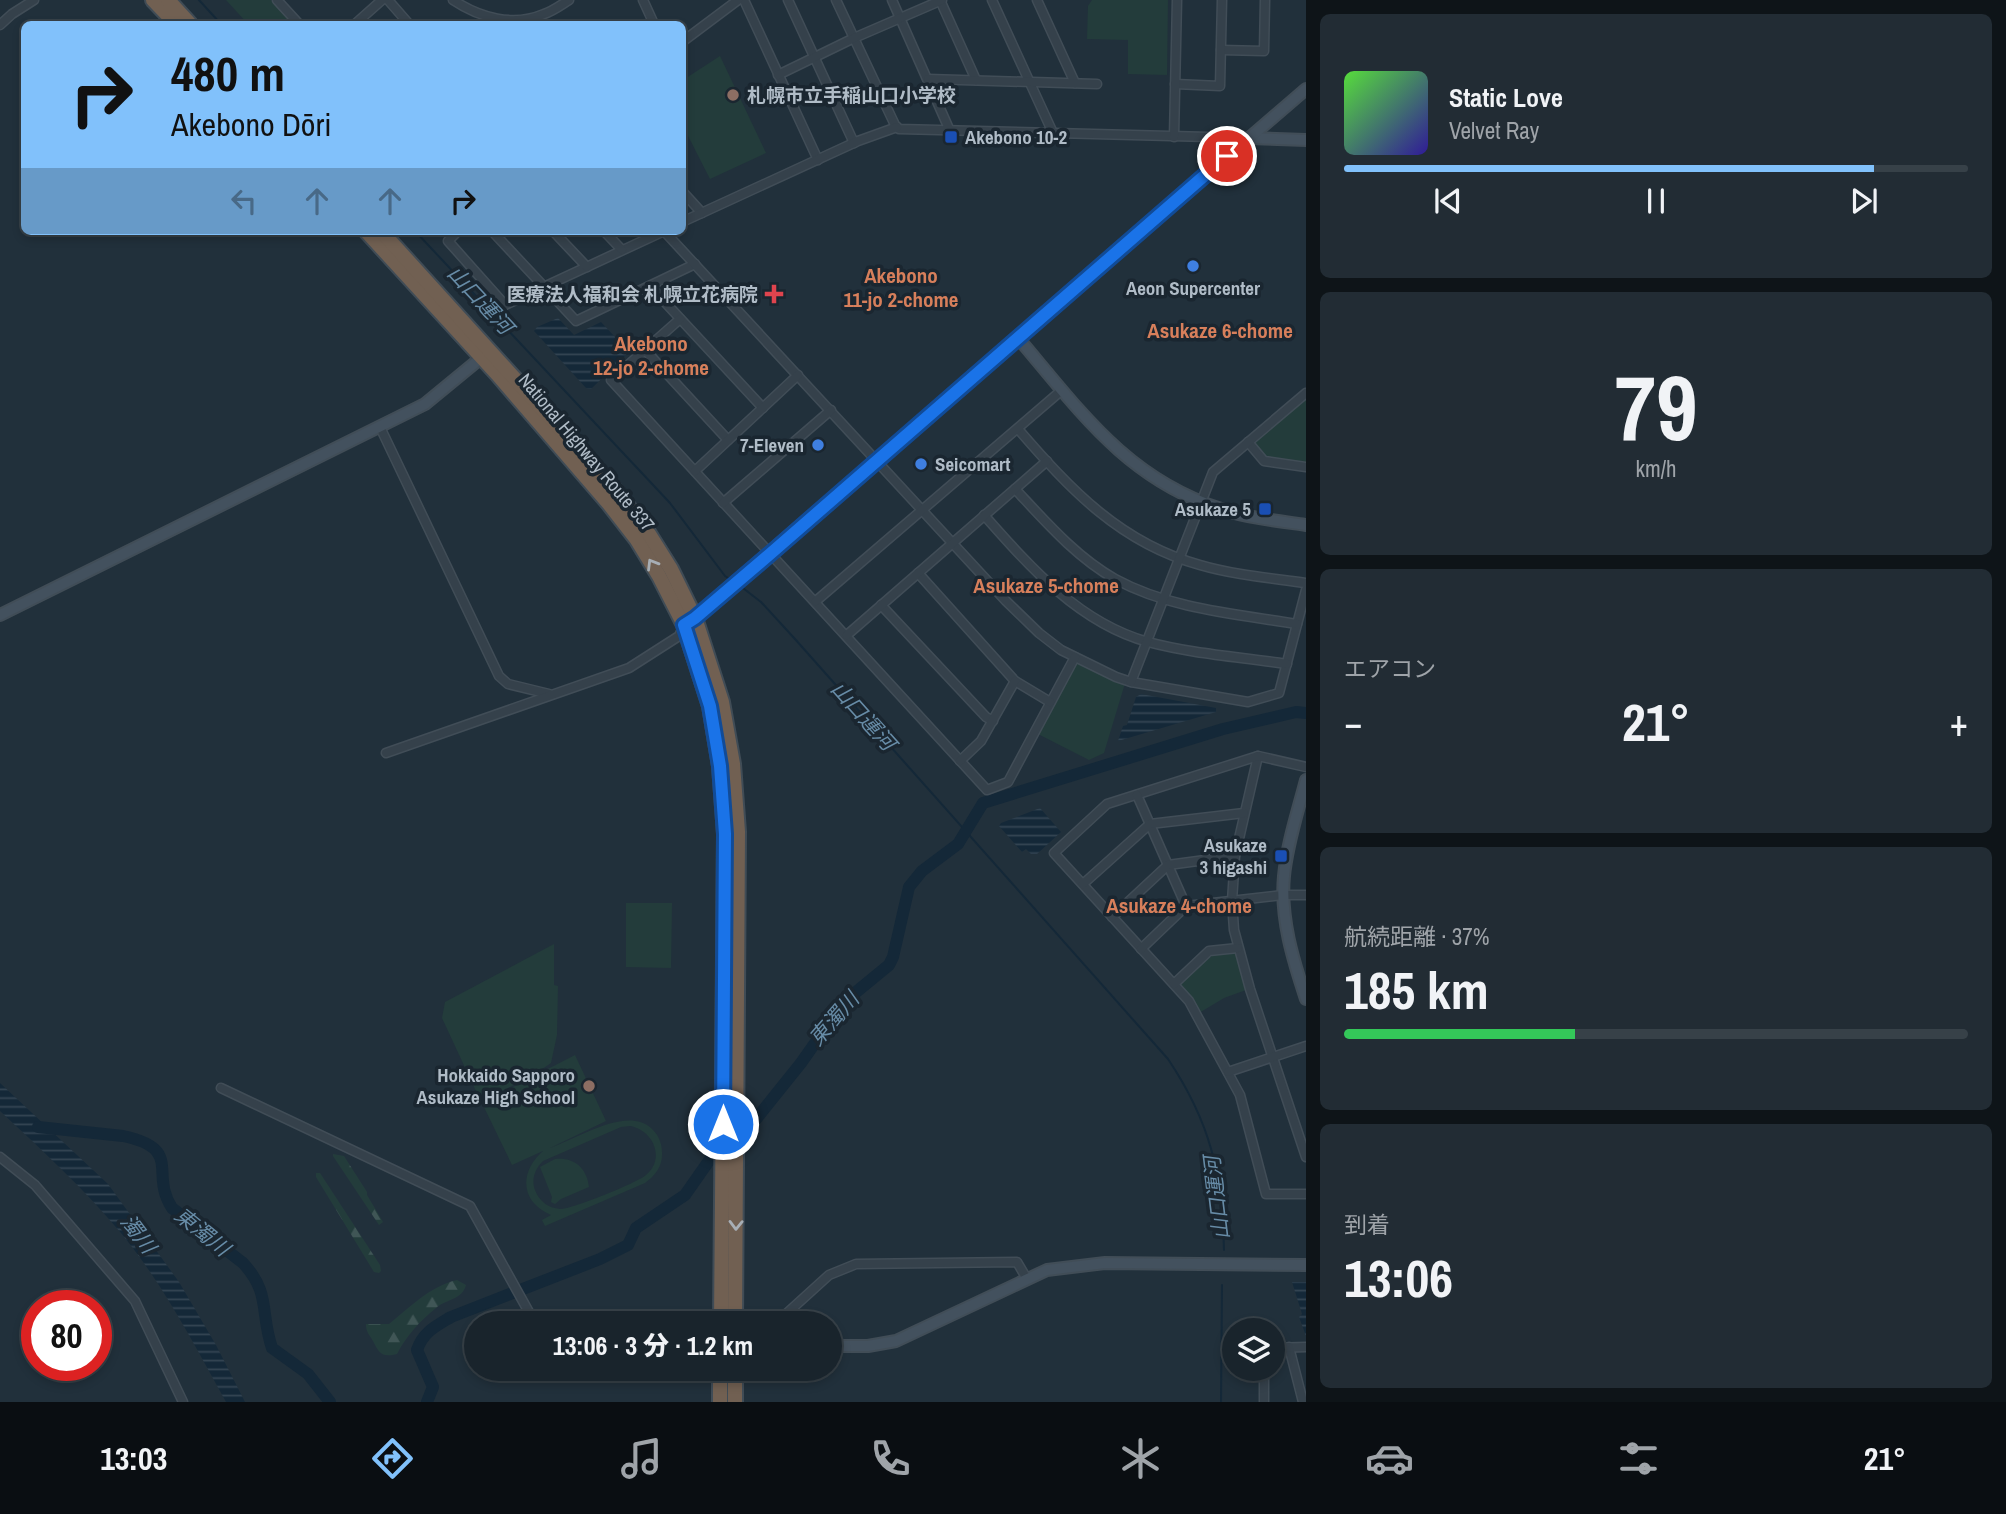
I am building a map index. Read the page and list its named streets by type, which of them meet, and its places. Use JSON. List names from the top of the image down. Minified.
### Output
{"streets":{"highway":["National Highway Route 337"]},"districts":["Akebono 11-jo 2-chome","Asukaze 6-chome","Akebono 12-jo 2-chome","Asukaze 5-chome","Asukaze 4-chome"],"water":["山口運河","東濁川","濁川"],"places":{"other":["札幌市立手稲山口小学校","Aeon Supercenter","7-Eleven","Seicomart","Hokkaido Sapporo Asukaze High School"],"transit":["Akebono 10-2","Asukaze 5","Asukaze 3 higashi"],"health":["医療法人福和会 札幌立花病院"]},"page":{"turn":["480 m","Akebono Dōri"],"song":["Static Love","Velvet Ray"],"tile":[["79","km/h"],"エアコン",["航続距離 · 37%","185 km"],["到着","13:06"]],"heat":["−","21°","+"],"limit":"80","trip":"13:06 · 3 分 · 1.2 km","tabs":["13:03","21°"]}}
